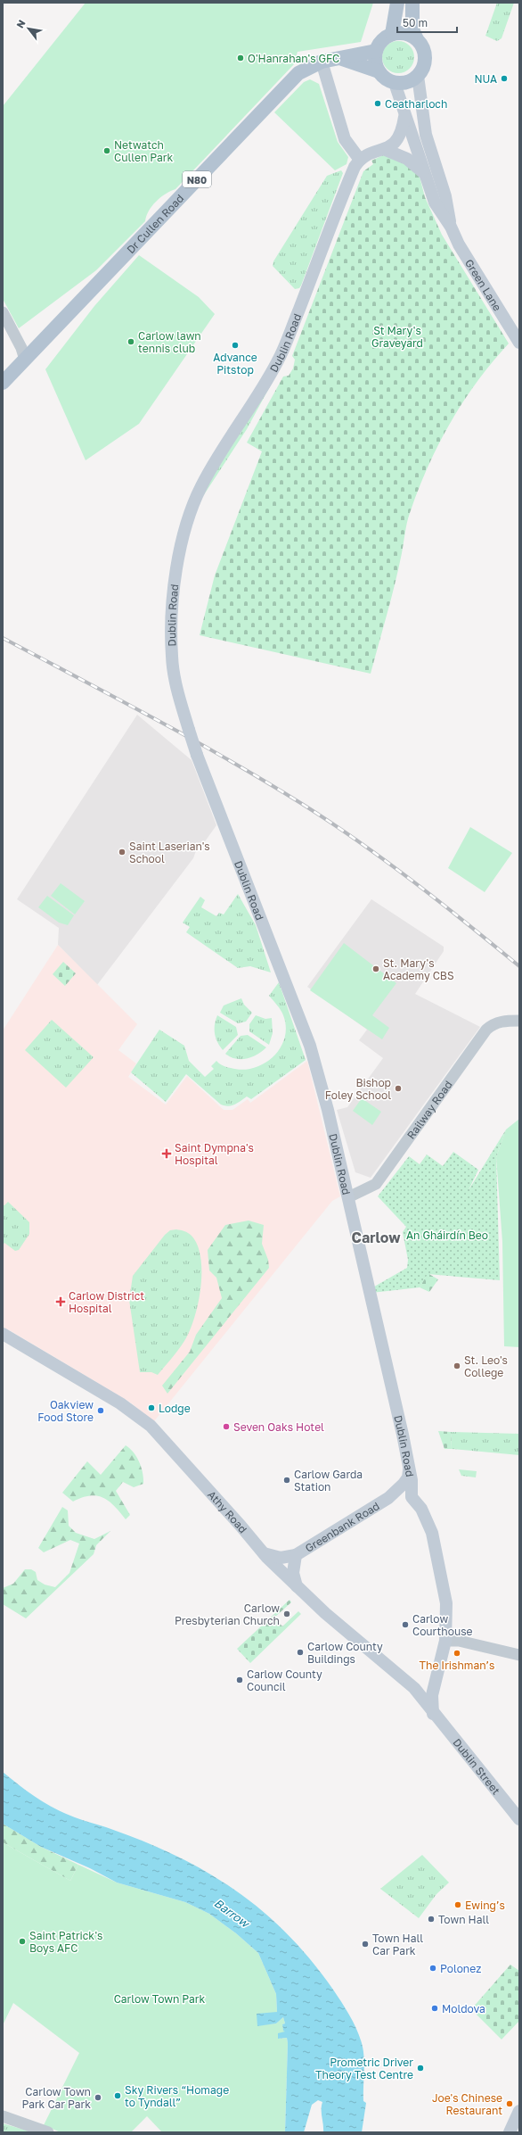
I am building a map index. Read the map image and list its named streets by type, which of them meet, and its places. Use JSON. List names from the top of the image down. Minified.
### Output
{"streets":{"main road":["N80","Dr Cullen Road","Green Lane","Dublin Road","Athy Road","Greenbank Road","Dublin Street"],"street":["Railway Road"]},"crossings":[["N80","Dr Cullen Road"],["Dublin Road","Railway Road"],["Dublin Road","Greenbank Road"],["Athy Road","Greenbank Road"],["Athy Road","Dublin Street"]],"districts":["Carlow"],"water":["Barrow"],"parks":["St Mary's Graveyard","An Gháirdín Beo","Carlow Town Park"],"places":{"other":["O'Hanrahan's GFC","NUA","Ceatharloch","Netwatch Cullen Park","Carlow lawn tennis club","Advance Pitstop","Saint Laserian's School","St. Mary's Academy CBS","Bishop Foley School","St. Leo's College","Lodge","Oakview Food Store","Seven Oaks Hotel","Carlow Garda Station","Carlow Presbyterian Church","Carlow Courthouse","Carlow County Buildings","The Irishman’s","Carlow County Council","Ewing’s","Town Hall","Saint Patrick's Boys AFC","Town Hall Car Park","Polonez","Moldova","Prometric Driver Theory Test Centre","Sky Rivers “Homage to Tyndall”","Carlow Town Park Car Park","Joe's Chinese Restaurant"],"health":["Saint Dympna's Hospital","Carlow District Hospital"]},"scale_bar":"50 m","north":"top left"}
